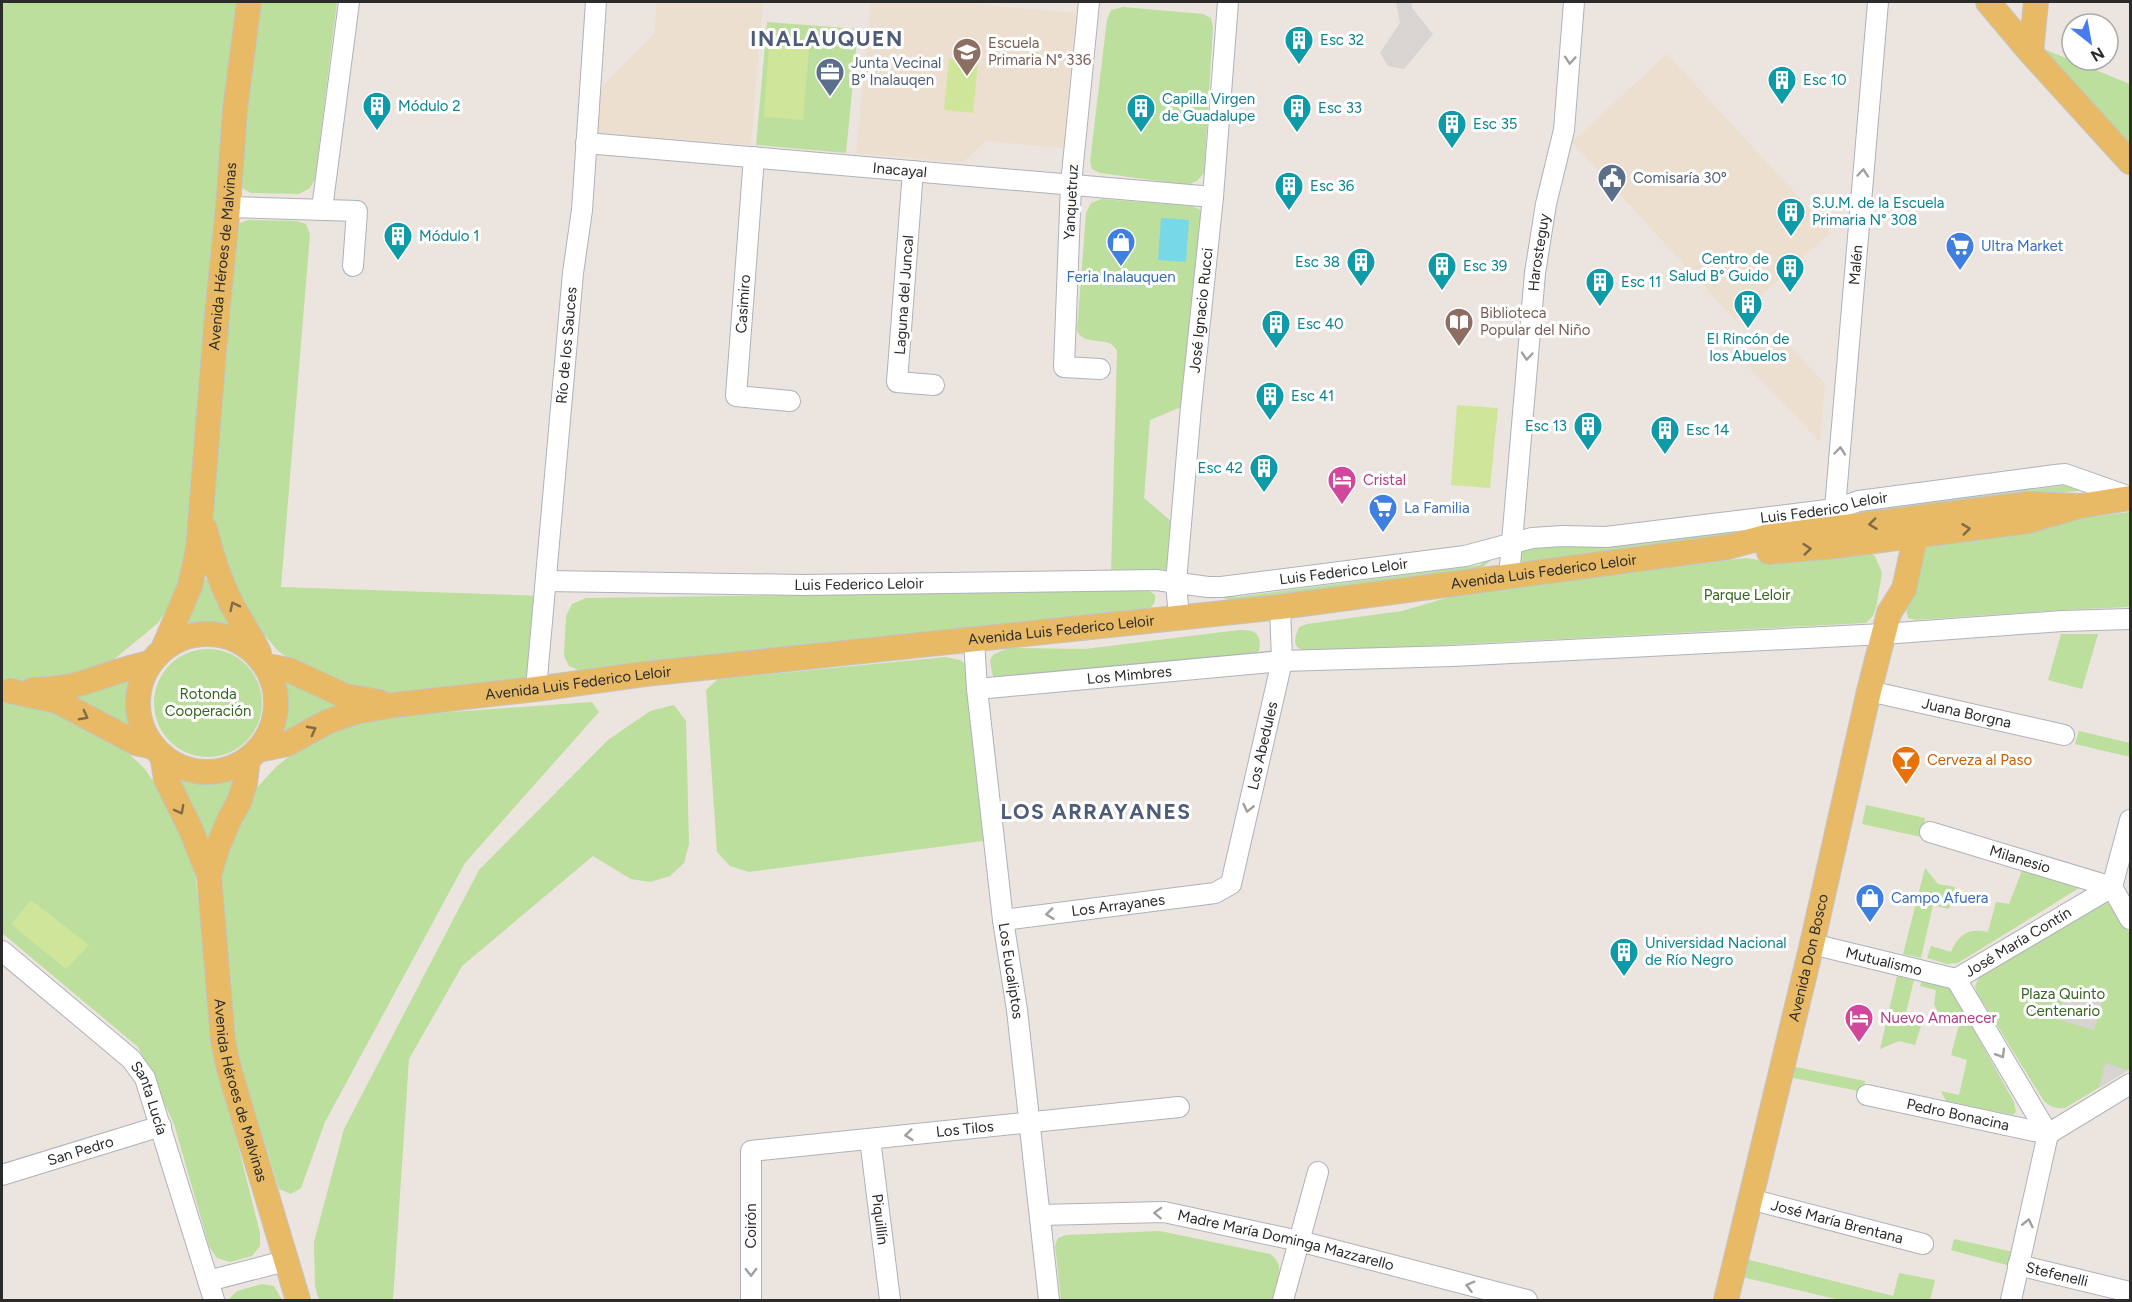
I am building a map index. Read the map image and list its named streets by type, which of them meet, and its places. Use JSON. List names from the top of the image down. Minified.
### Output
{"streets":{"main road":["Avenida Héroes de Malvinas","Avenida Luis Federico Leloir","Avenida Don Bosco"],"street":["Inacayal","Yanquetruz","Harosteguy","Malén","Laguna del Juncal","Casimiro","José Ignacio Rucci","Río de los Sauces","Luis Federico Leloir","Los Mimbres","Juana Borgna","Los Abedules","Milanesio","Los Arrayanes","José María Contín","Mutualismo","Los Eucaliptos","Santa Lucía","Pedro Bonacina","Los Tilos","San Pedro","Piquillín","José María Brentana","Coirón","Madre María Dominga Mazzarello","Stefenelli"]},"crossings":[["Inacayal","Yanquetruz"],["Inacayal","Laguna del Juncal"],["Inacayal","Casimiro"],["Inacayal","José Ignacio Rucci"],["Inacayal","Río de los Sauces"],["Harosteguy","Luis Federico Leloir"],["Harosteguy","Avenida Luis Federico Leloir"],["Avenida Héroes de Malvinas","Avenida Luis Federico Leloir"],["Malén","Luis Federico Leloir"],["Malén","Avenida Luis Federico Leloir"],["José Ignacio Rucci","Luis Federico Leloir"],["José Ignacio Rucci","Avenida Luis Federico Leloir"],["Río de los Sauces","Luis Federico Leloir"],["Río de los Sauces","Avenida Luis Federico Leloir"],["Luis Federico Leloir","Avenida Luis Federico Leloir"],["Avenida Luis Federico Leloir","Los Abedules"],["Avenida Luis Federico Leloir","Avenida Don Bosco"],["Avenida Luis Federico Leloir","Los Eucaliptos"],["Los Mimbres","Los Abedules"],["Los Mimbres","Los Eucaliptos"],["Juana Borgna","Avenida Don Bosco"],["Los Abedules","Los Arrayanes"],["Milanesio","José María Contín"],["Los Arrayanes","Los Eucaliptos"],["José María Contín","Mutualismo"],["José María Contín","Pedro Bonacina"],["Avenida Don Bosco","Mutualismo"],["Avenida Don Bosco","José María Brentana"],["Los Eucaliptos","Los Tilos"],["Los Eucaliptos","Madre María Dominga Mazzarello"],["Santa Lucía","San Pedro"],["Los Tilos","Piquillín"],["Los Tilos","Coirón"]],"one_way":["Harosteguy","Malén","Los Abedules","Los Arrayanes","José María Contín","Los Tilos","Coirón","Madre María Dominga Mazzarello"],"districts":["INALAUQUEN","LOS ARRAYANES"],"parks":["Parque Leloir","Rotonda Cooperación","Plaza Quinto Centenario"],"places":{"building":["Esc 32","Esc 10","Módulo 2","Capilla Virgen de Guadalupe","Esc 33","Esc 35","Esc 36","S.U.M. de la Escuela Primaria N° 308","Módulo 1","Esc 38","Esc 39","Centro de Salud B° Guido","Esc 11","El Rincón de los Abuelos","Esc 40","Esc 41","Esc 13","Esc 14","Esc 42","Universidad Nacional de Río Negro"],"school or university":["Escuela Primaria N° 336"],"office":["Junta Vecinal B° Inalauqen"],"public building":["Comisaría 30º"],"shop":["Feria Inalauquen","Campo Afuera"],"supermarket":["Ultra Market","La Familia"],"library":["Biblioteca Popular del Niño"],"hotel":["Cristal","Nuevo Amanecer"],"bar":["Cerveza al Paso"]},"north":"bottom right"}
